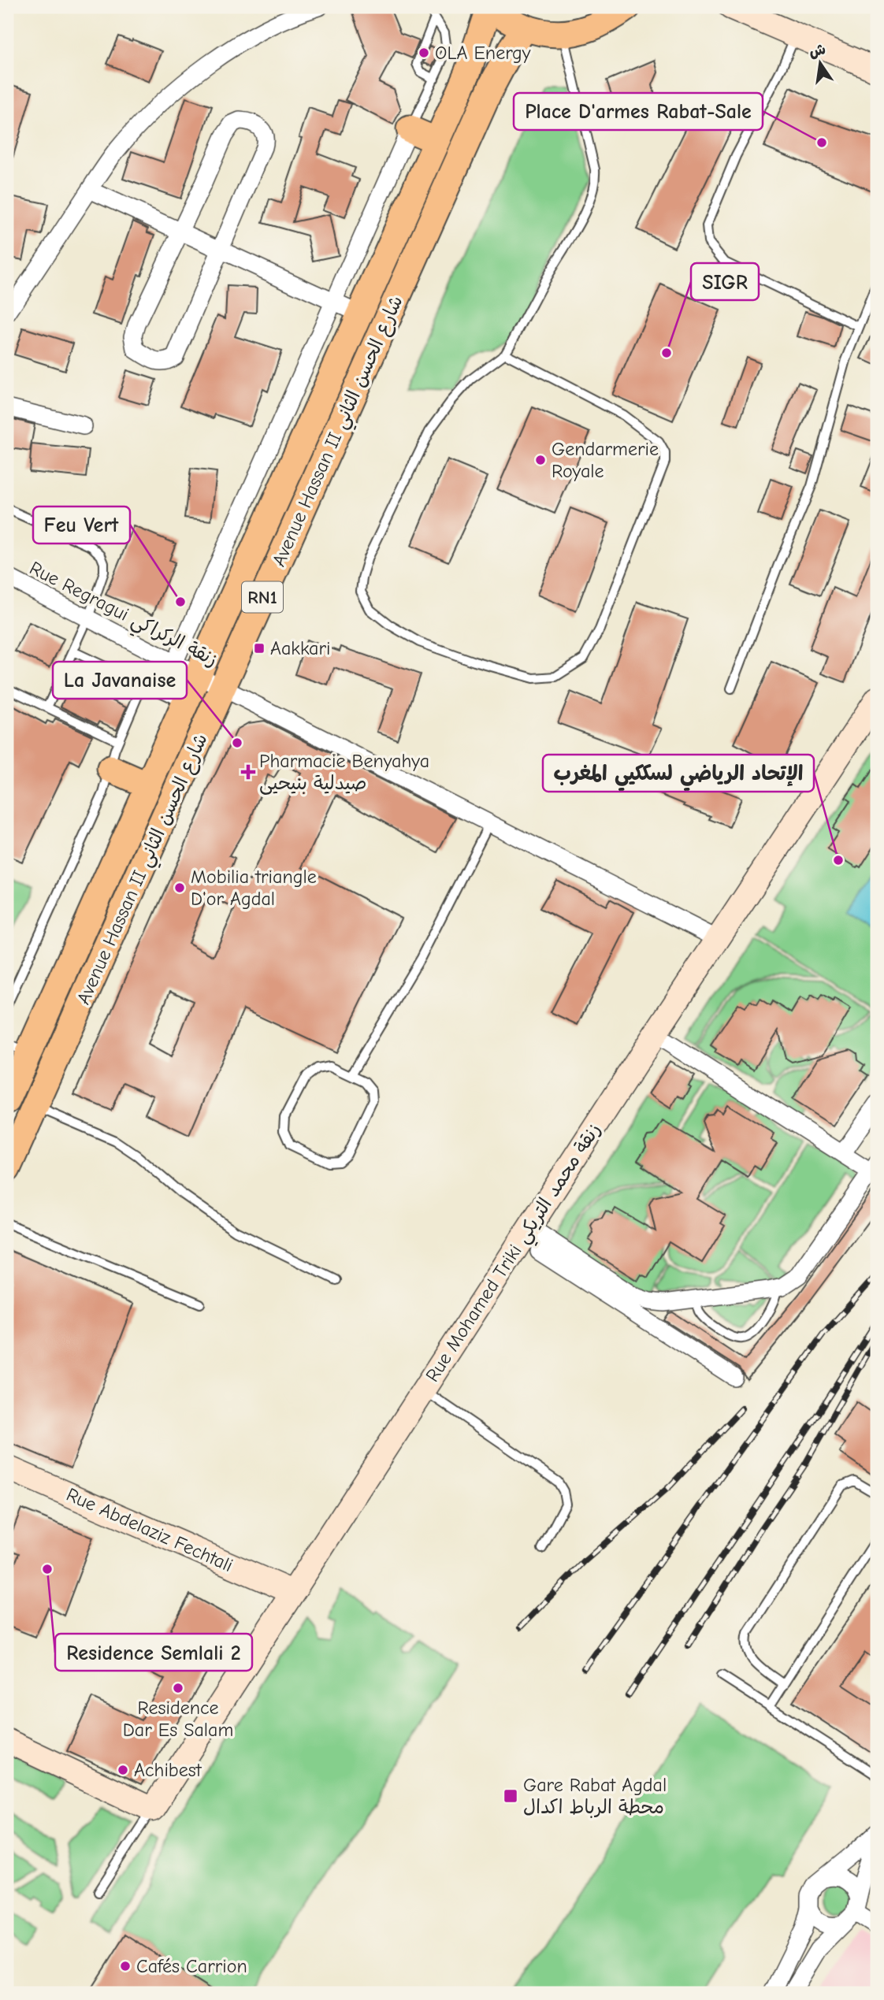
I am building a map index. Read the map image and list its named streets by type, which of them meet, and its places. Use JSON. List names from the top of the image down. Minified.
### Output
{"streets":{"main road":["Avenue Hassan II شارع الحسن الثاني","RN1"],"street":["Rue Regragui زنقة الركراكي","Rue Mohamed Triki زنقة محمد التريكي","Rue Abdelaziz Fechtali"]},"crossings":[["Avenue Hassan II شارع الحسن الثاني","RN1"],["Avenue Hassan II شارع الحسن الثاني","Rue Regragui زنقة الركراكي"],["Rue Regragui زنقة الركراكي","Rue Mohamed Triki زنقة محمد التريكي"],["Rue Mohamed Triki زنقة محمد التريكي","Rue Abdelaziz Fechtali"]],"places":{"other":["OLA Energy","Place D'armes Rabat-Sale","SIGR","Gendarmerie Royale","Feu Vert","La Javanaise","الإتحاد الرياضي لسككيي المغرب","Mobilia triangle D'or Agdal","Residence Semlali 2","Residence Dar Es Salam","Achibest","Cafés Carrion"],"transit":["Aakkari","Gare Rabat Agdal محطة الرباط اكدال"],"health":["Pharmacie Benyahya صيدلية بنيحيى"]},"north":"top"}
